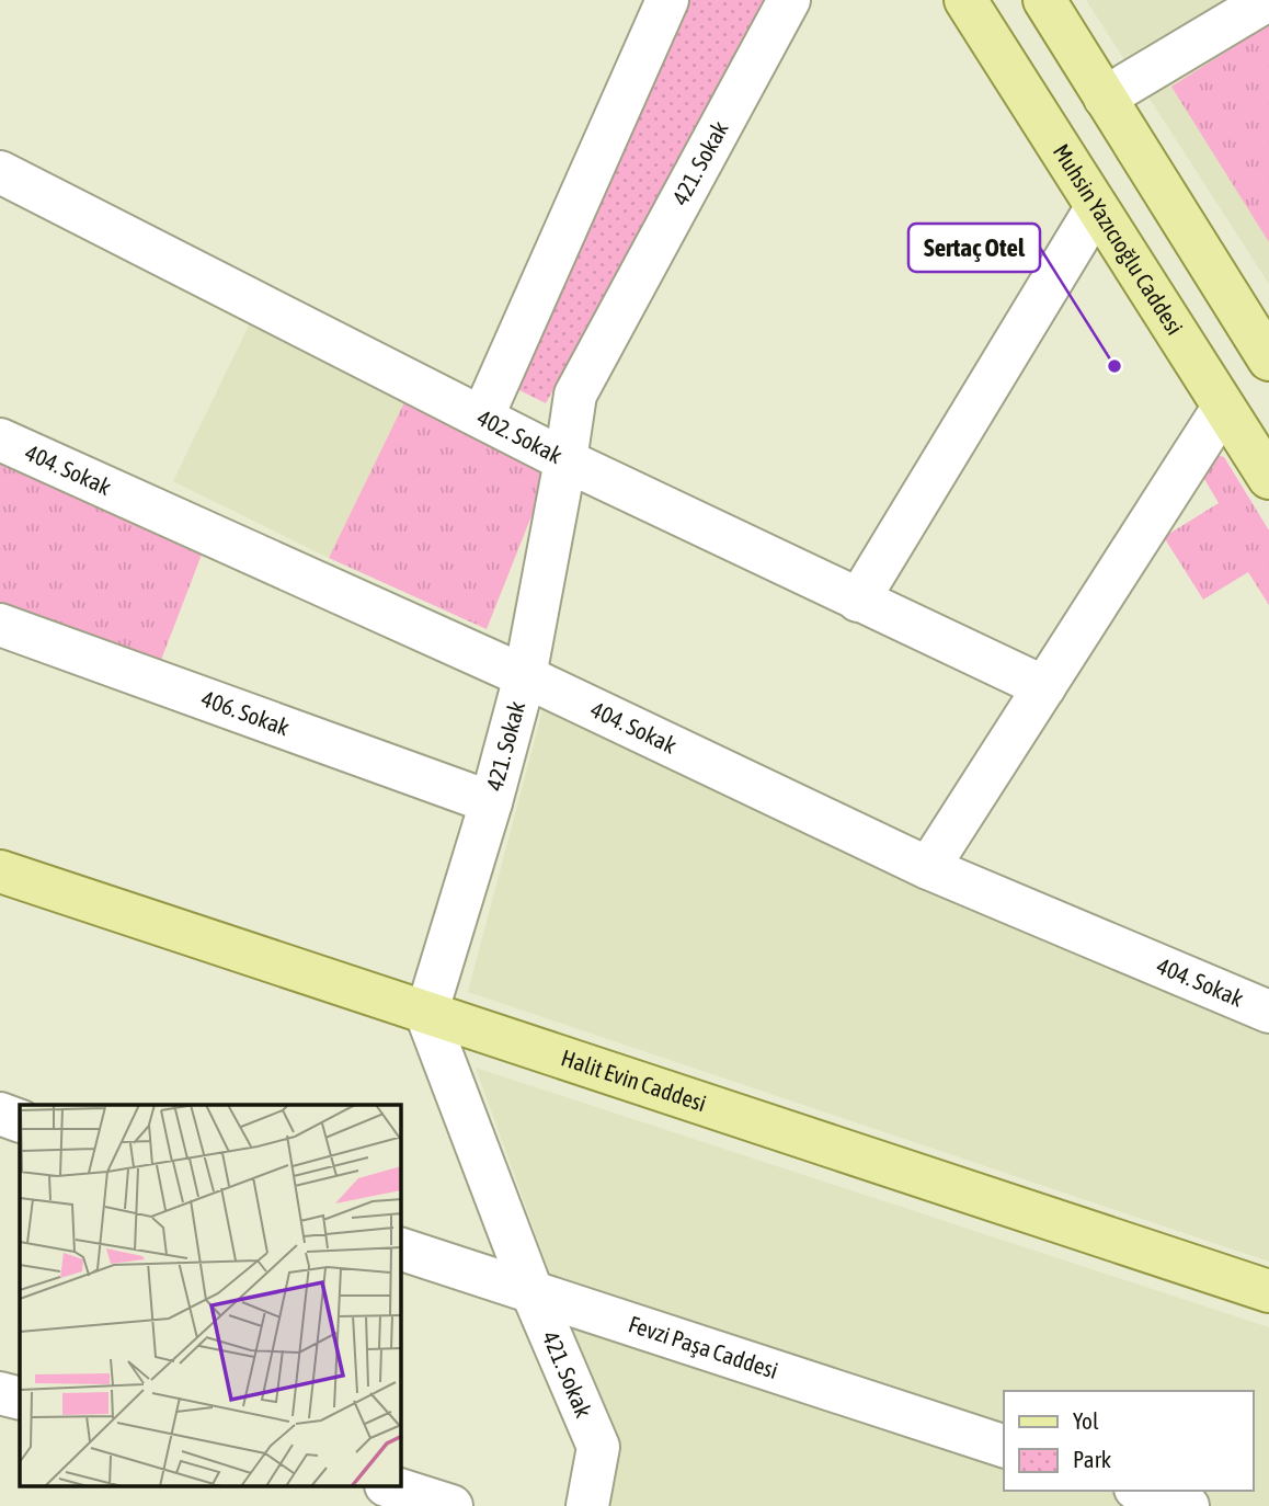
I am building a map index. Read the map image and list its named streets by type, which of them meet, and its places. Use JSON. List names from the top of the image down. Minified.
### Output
{"streets":{"main road":["Muhsin Yazıcıoğlu Caddesi","Halit Evin Caddesi"],"street":["421. Sokak","402. Sokak","404. Sokak","406. Sokak","Fevzi Paşa Caddesi"]},"crossings":[["421. Sokak","402. Sokak"],["421. Sokak","404. Sokak"],["421. Sokak","406. Sokak"],["421. Sokak","Halit Evin Caddesi"],["421. Sokak","Fevzi Paşa Caddesi"]],"places":["Sertaç Otel"],"legend":["Yol","Park"]}
